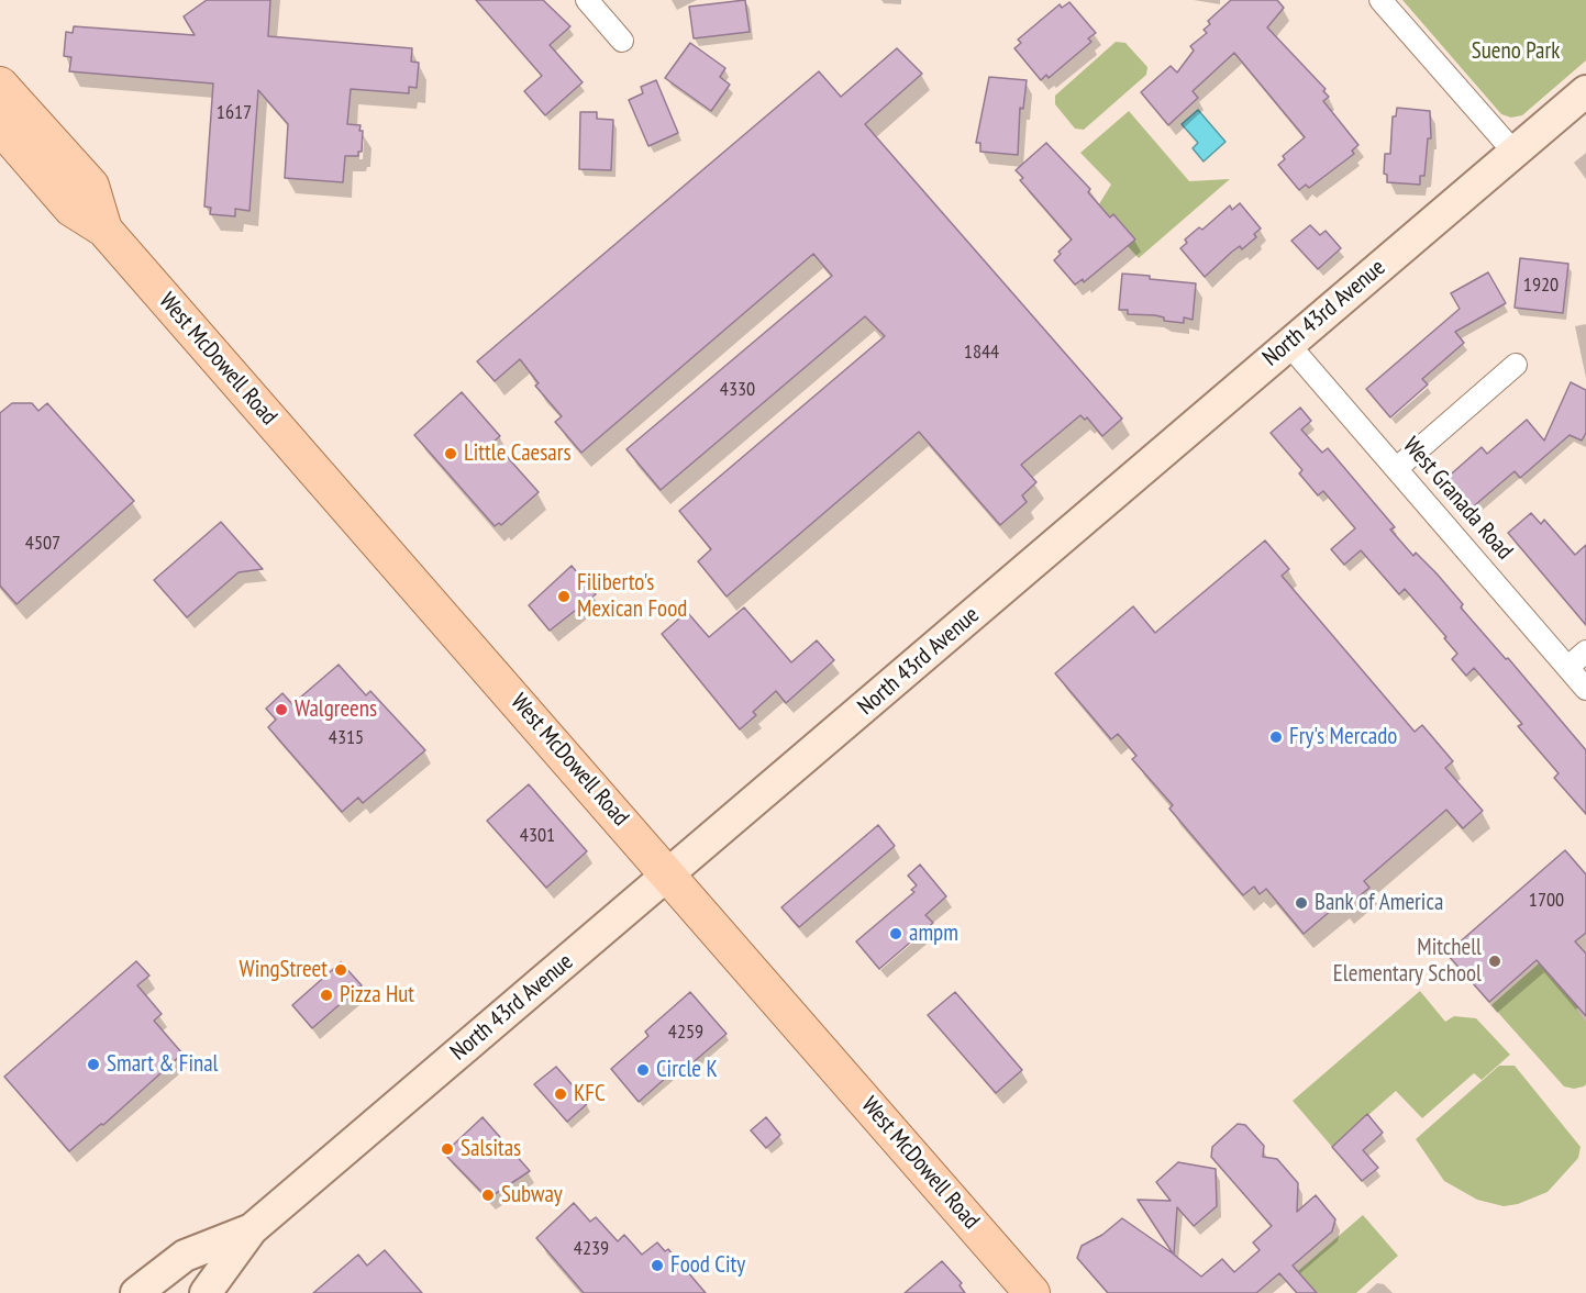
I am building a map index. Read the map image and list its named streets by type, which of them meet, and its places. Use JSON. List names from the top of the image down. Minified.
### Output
{"streets":{"main road":["North 43rd Avenue","West McDowell Road"],"street":["West Granada Road"]},"crossings":[["North 43rd Avenue","West McDowell Road"],["North 43rd Avenue","West Granada Road"]],"parks":["Sueno Park"],"places":["Little Caesars","Filiberto's Mexican Food","Walgreens","Fry's Mercado","Bank of America","ampm","Mitchell Elementary School","WingStreet","Pizza Hut","Smart & Final","Circle K","KFC","Salsitas","Subway","Food City"],"house_numbers":["1617","1920","1844","4330","4507","4315","4301","1700","4259","4239"]}
